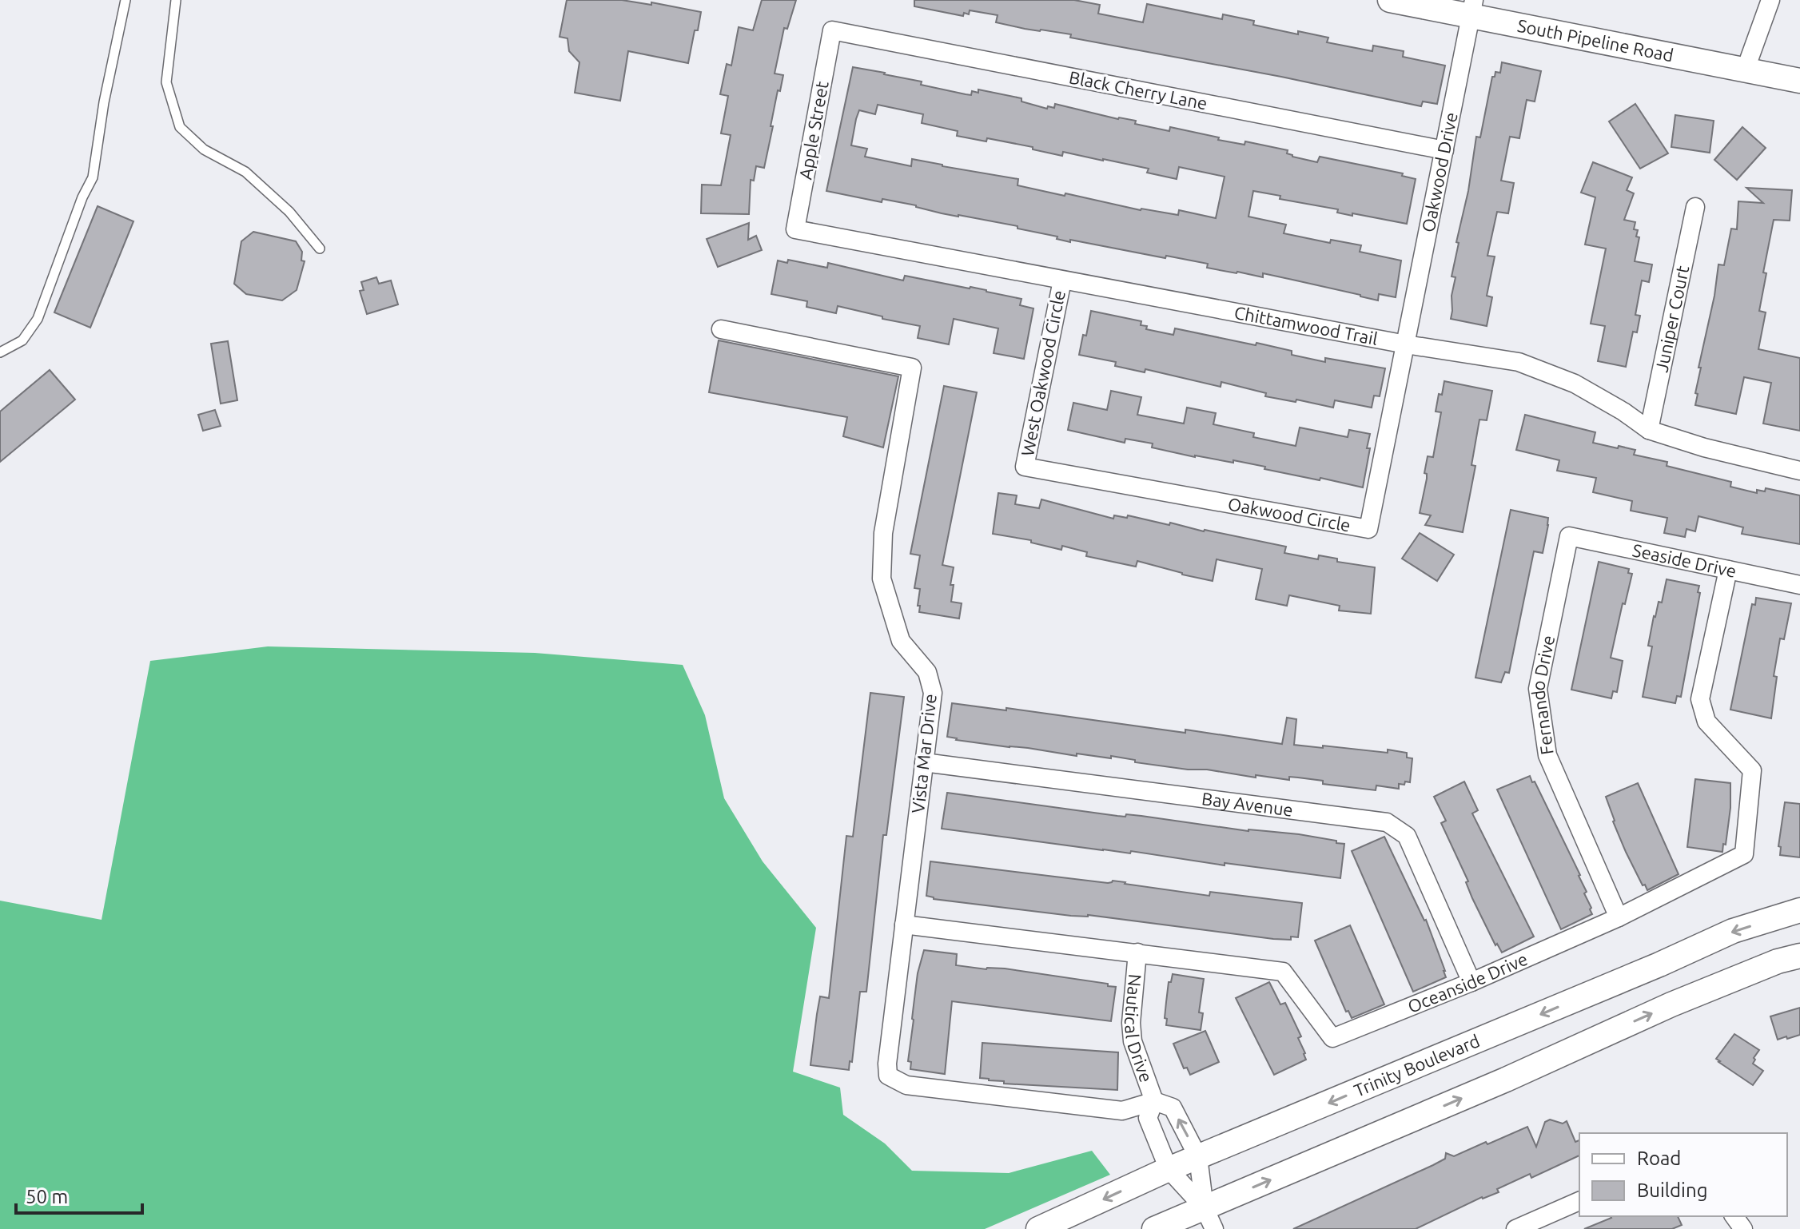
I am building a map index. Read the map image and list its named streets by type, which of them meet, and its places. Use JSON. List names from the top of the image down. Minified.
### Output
{"streets":{"main road":["South Pipeline Road","Trinity Boulevard"],"street":["Black Cherry Lane","Apple Street","Oakwood Drive","Juniper Court","Chittamwood Trail","West Oakwood Circle","Oakwood Circle","Seaside Drive","Fernando Drive","Vista Mar Drive","Bay Avenue","Oceanside Drive","Nautical Drive"]},"crossings":[["South Pipeline Road","Oakwood Drive"],["Black Cherry Lane","Apple Street"],["Black Cherry Lane","Oakwood Drive"],["Apple Street","Chittamwood Trail"],["Oakwood Drive","Chittamwood Trail"],["Oakwood Drive","Oakwood Circle"],["Juniper Court","Chittamwood Trail"],["Chittamwood Trail","West Oakwood Circle"],["Chittamwood Trail","Oakwood Circle"],["West Oakwood Circle","Oakwood Circle"],["Seaside Drive","Fernando Drive"],["Seaside Drive","Oceanside Drive"],["Fernando Drive","Oceanside Drive"],["Vista Mar Drive","Bay Avenue"],["Vista Mar Drive","Oceanside Drive"],["Vista Mar Drive","Nautical Drive"],["Bay Avenue","Oceanside Drive"],["Oceanside Drive","Nautical Drive"],["Nautical Drive","Trinity Boulevard"]],"legend":["Road","Building"],"scale_bar":"50 m"}
